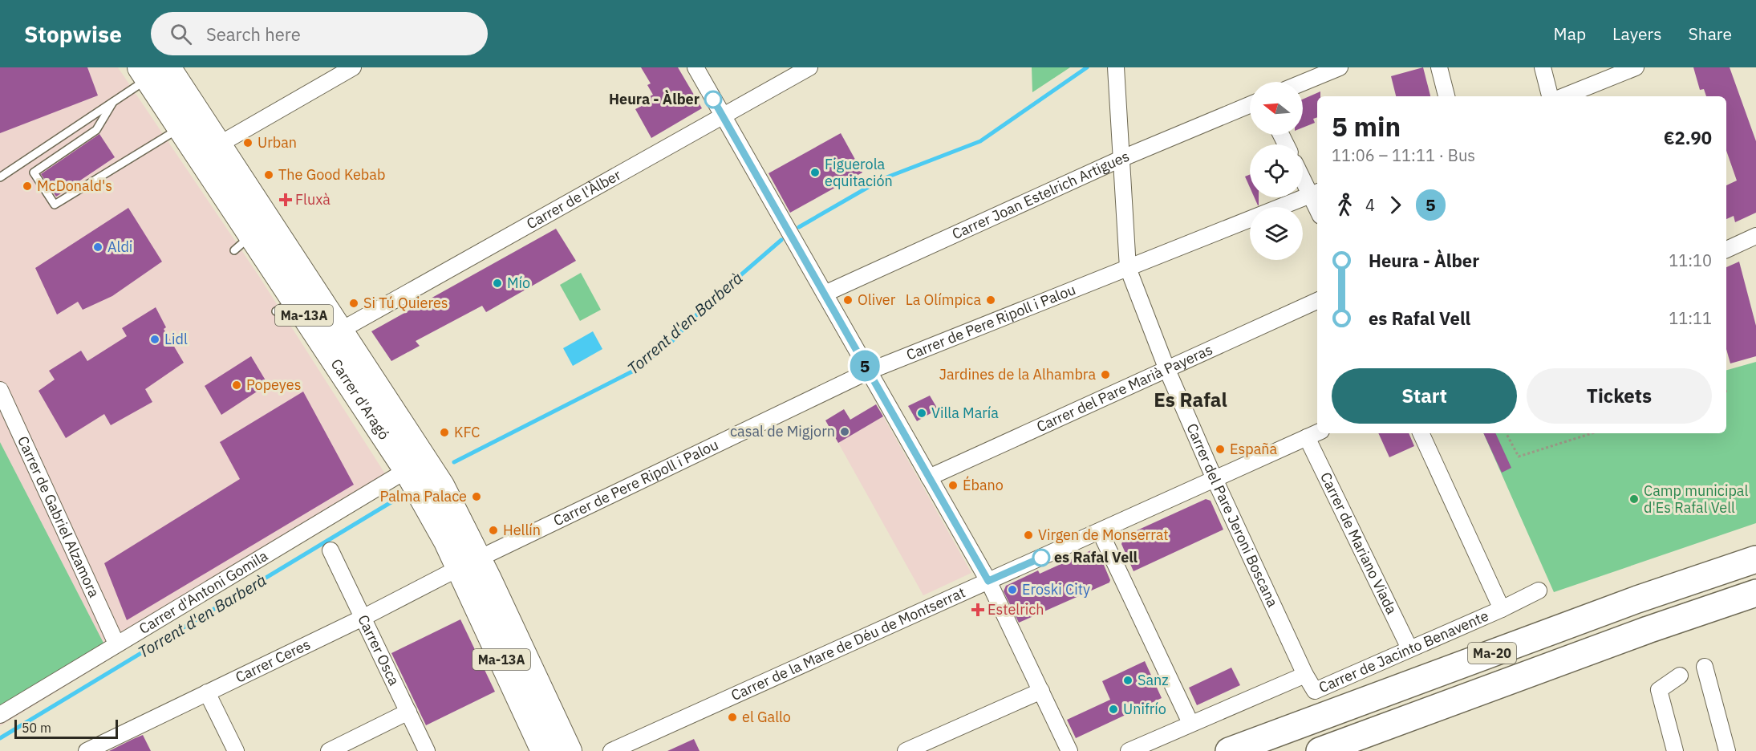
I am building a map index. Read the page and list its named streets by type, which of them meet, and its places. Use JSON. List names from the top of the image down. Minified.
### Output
{"streets":{"highway":["Ma-20"],"main road":["Ma-13A","Carrer d'Aragó"],"street":["Carrer Joan Estelrich Artigues","Carrer de l'Àlber","Carrer de Pere Ripoll i Palou","Carrer del Pare Marià Payeras","Carrer del Pare Jeroni Boscana","Carrer de Gabriel Alzamora","Carrer de Mariano Viada","Carrer d'Antoni Gomila","Carrer de la Mare de Déu de Montserrat","Carrer Osca","Carrer de Jacinto Benavente","Carrer Ceres"]},"crossings":[["Carrer Joan Estelrich Artigues","Carrer del Pare Jeroni Boscana"],["Carrer de l'Àlber","Carrer d'Aragó"],["Carrer de Pere Ripoll i Palou","Carrer d'Aragó"],["Carrer de Pere Ripoll i Palou","Carrer del Pare Jeroni Boscana"],["Carrer de Pere Ripoll i Palou","Carrer Ceres"],["Carrer del Pare Marià Payeras","Carrer del Pare Jeroni Boscana"],["Carrer d'Aragó","Carrer d'Antoni Gomila"],["Carrer d'Aragó","Carrer Ceres"],["Carrer del Pare Jeroni Boscana","Carrer de la Mare de Déu de Montserrat"],["Carrer del Pare Jeroni Boscana","Carrer de Jacinto Benavente"],["Carrer de Gabriel Alzamora","Carrer d'Antoni Gomila"],["Carrer de Mariano Viada","Carrer de la Mare de Déu de Montserrat"],["Carrer de Mariano Viada","Carrer de Jacinto Benavente"],["Carrer Osca","Carrer Ceres"]],"districts":["Es Rafal"],"water":["Torrent d'en Barberà"],"places":{"other":["Heura - Àlber","Urban","Figuerola equitación","The Good Kebab","McDonald's","Aldi","Mío","Oliver","La Olímpica","Si Tú Quieres","Lidl","Jardines de la Alhambra","Popeyes","Villa María","casal de Migjorn","KFC","España","Ébano","Palma Palace","Camp municipal d'Es Rafal Vell","Hellín","Virgen de Monserrat","es Rafal Vell","Eroski City","Sanz","Unifrío","el Gallo"],"health":["Fluxà","Estelrich"]},"lines":["bus line 5"],"scale_bar":"50 m","north":"left","page":{"header":"Stopwise","search":"Search here","nav":["Map","Layers","Share"],"on_map":"5","heading":["5 min","11:06 – 11:11 · Bus","€2.90"],"legs":["4","5"],"list":[{"name":"Heura - Àlber","value":"11:10"},{"name":"es Rafal Vell","value":"11:11"}],"buttons":["Start","Tickets"],"scale":"50 m"}}
